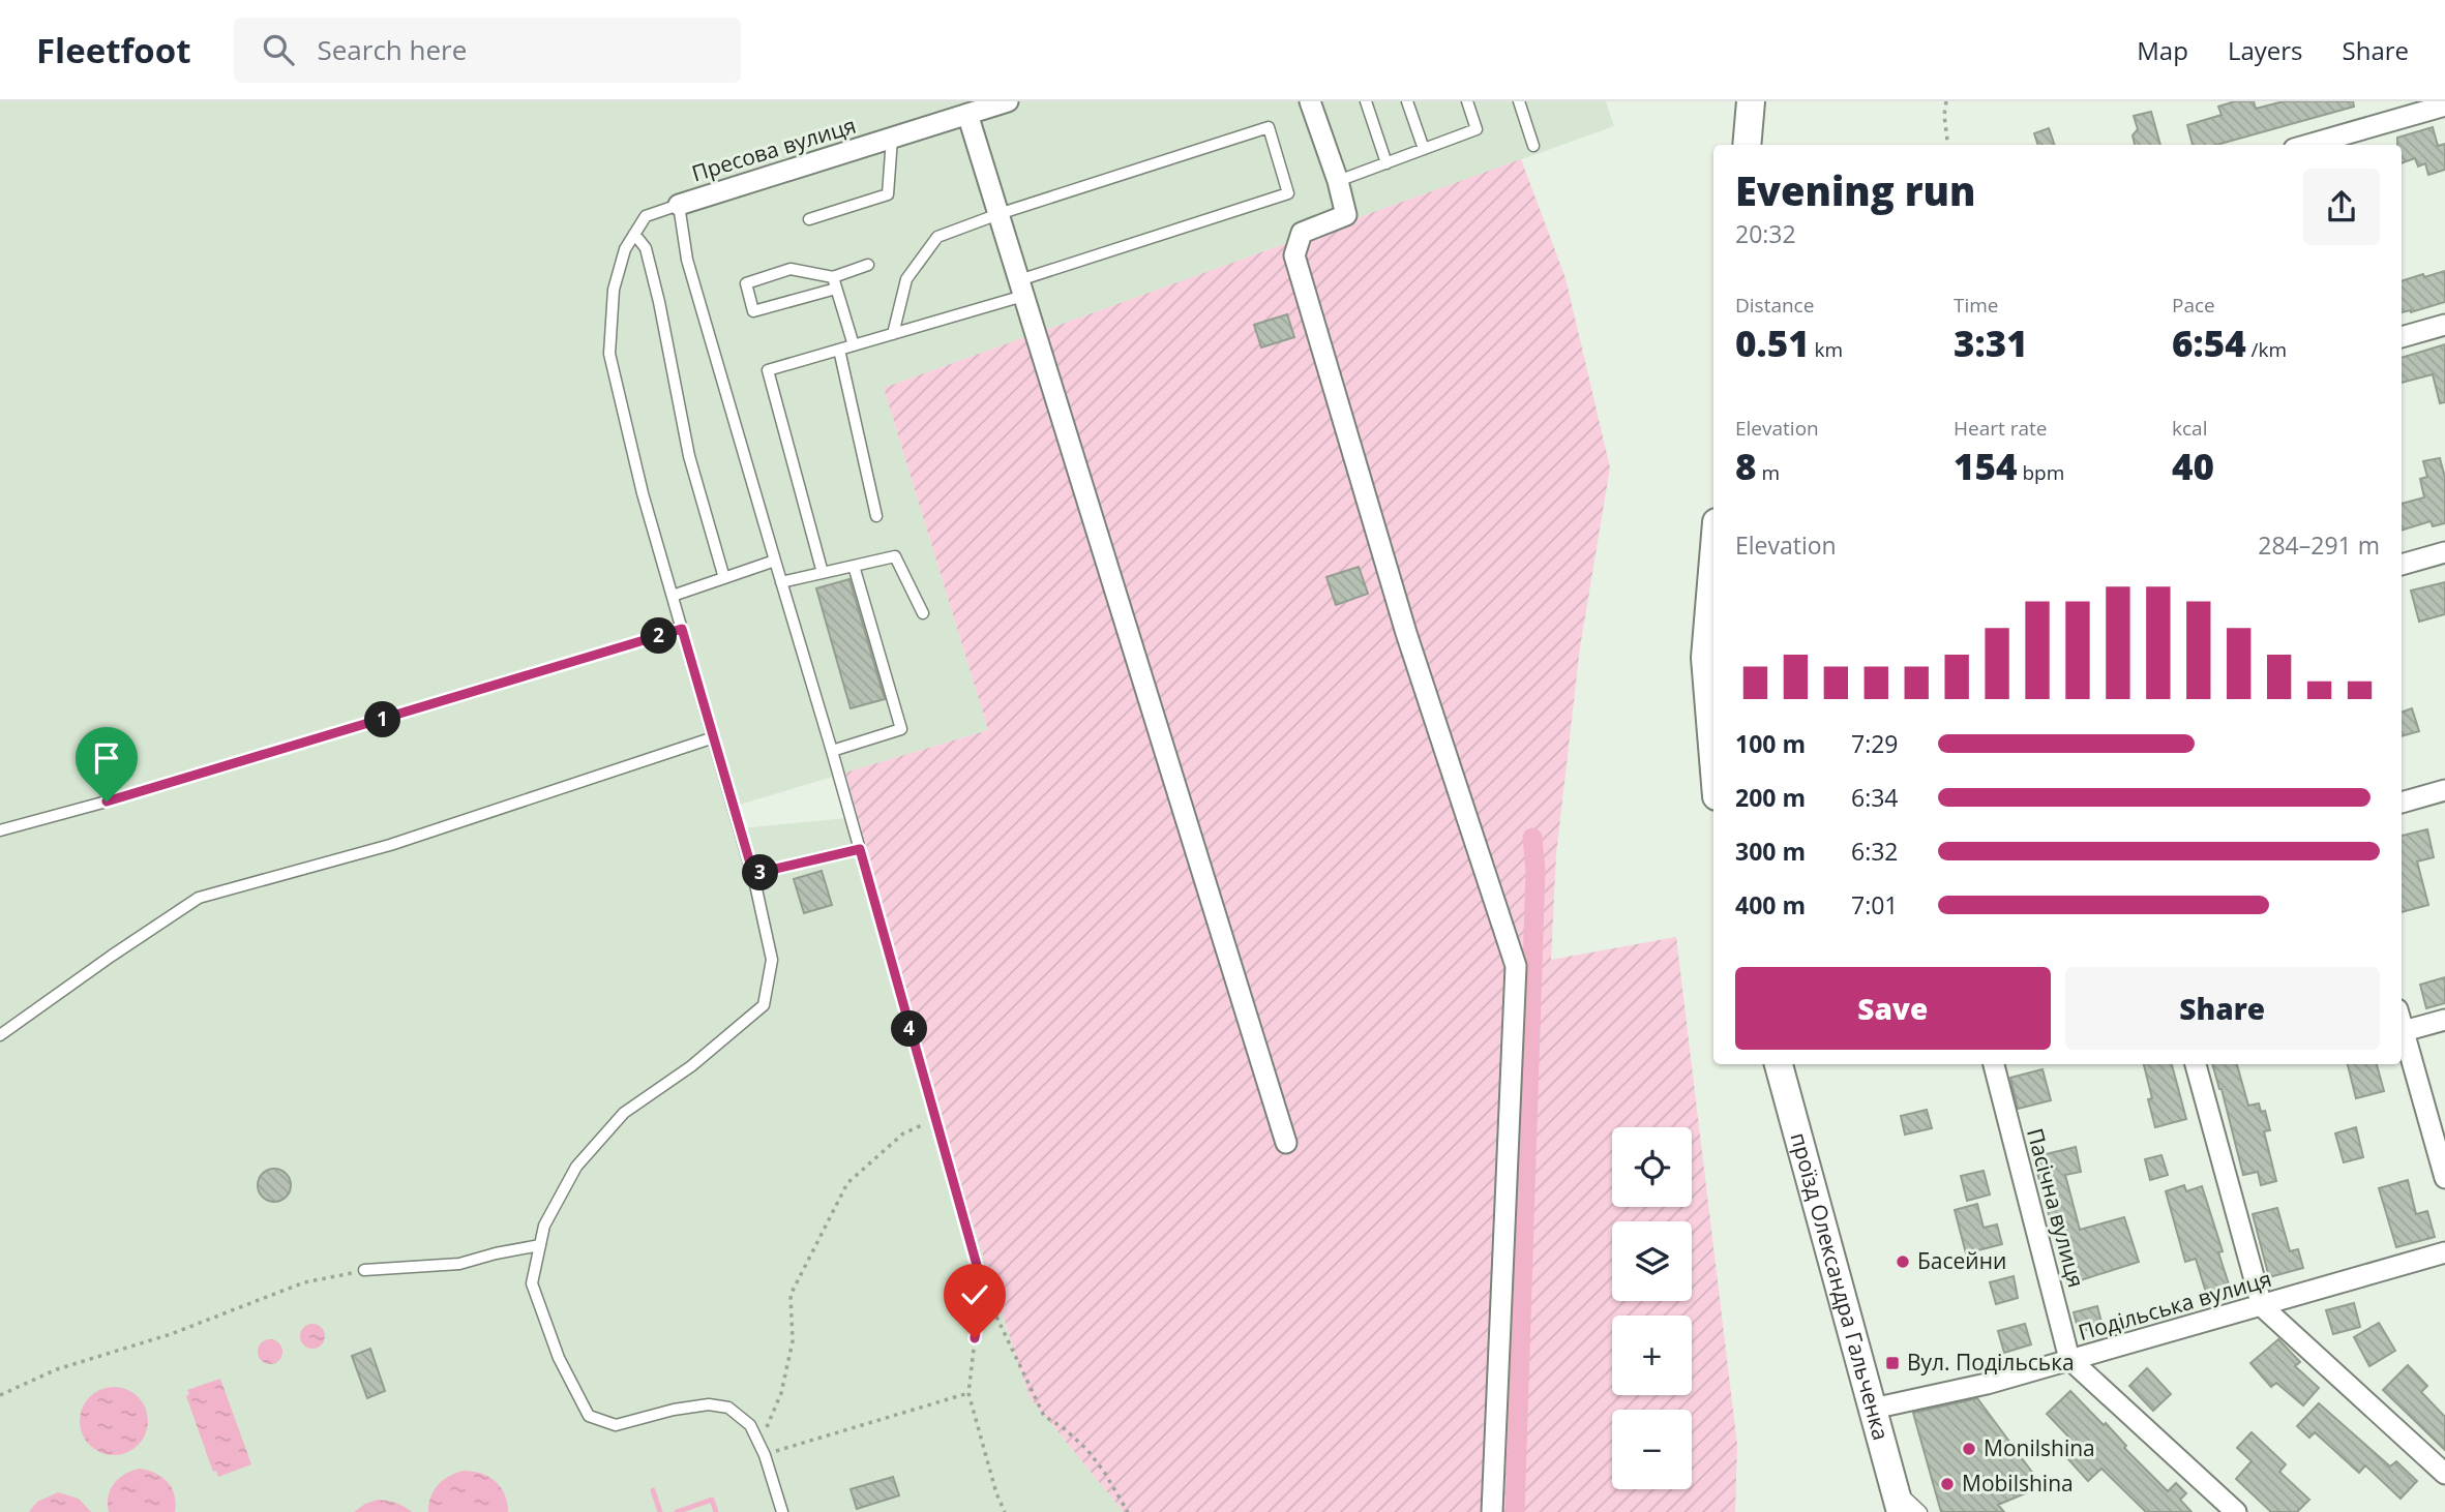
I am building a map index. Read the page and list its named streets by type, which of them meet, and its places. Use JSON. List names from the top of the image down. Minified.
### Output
{"streets":{"main road":["проїзд Олександра Гальченка"],"street":["Пресова вулиця","Пасічна вулиця","Подільська вулиця"]},"crossings":[["Пасічна вулиця","Подільська вулиця"],["проїзд Олександра Гальченка","Подільська вулиця"]],"places":{"other":["Басейни","Monilshina","Mobilshina"],"transit":["Вул. Подільська"]},"page":{"header":"Fleetfoot","search":"Search here","nav":["Map","Layers","Share"],"heading":["Evening run","20:32"],"stats":[["Distance","0.51 km"],["Time","3:31"],["Pace","6:54 /km"],["Elevation","8 m"],["Heart rate","154 bpm"],["kcal","40"]],"chart":["Elevation","284–291 m"],"pins":["2","1","3","4"],"list":[{"name":"100 m","note":"7:29"},{"name":"200 m","note":"6:34"},{"name":"300 m","note":"6:32"},{"name":"400 m","note":"7:01"}],"buttons":["Save","Share"],"map_buttons":["+","−"]}}
